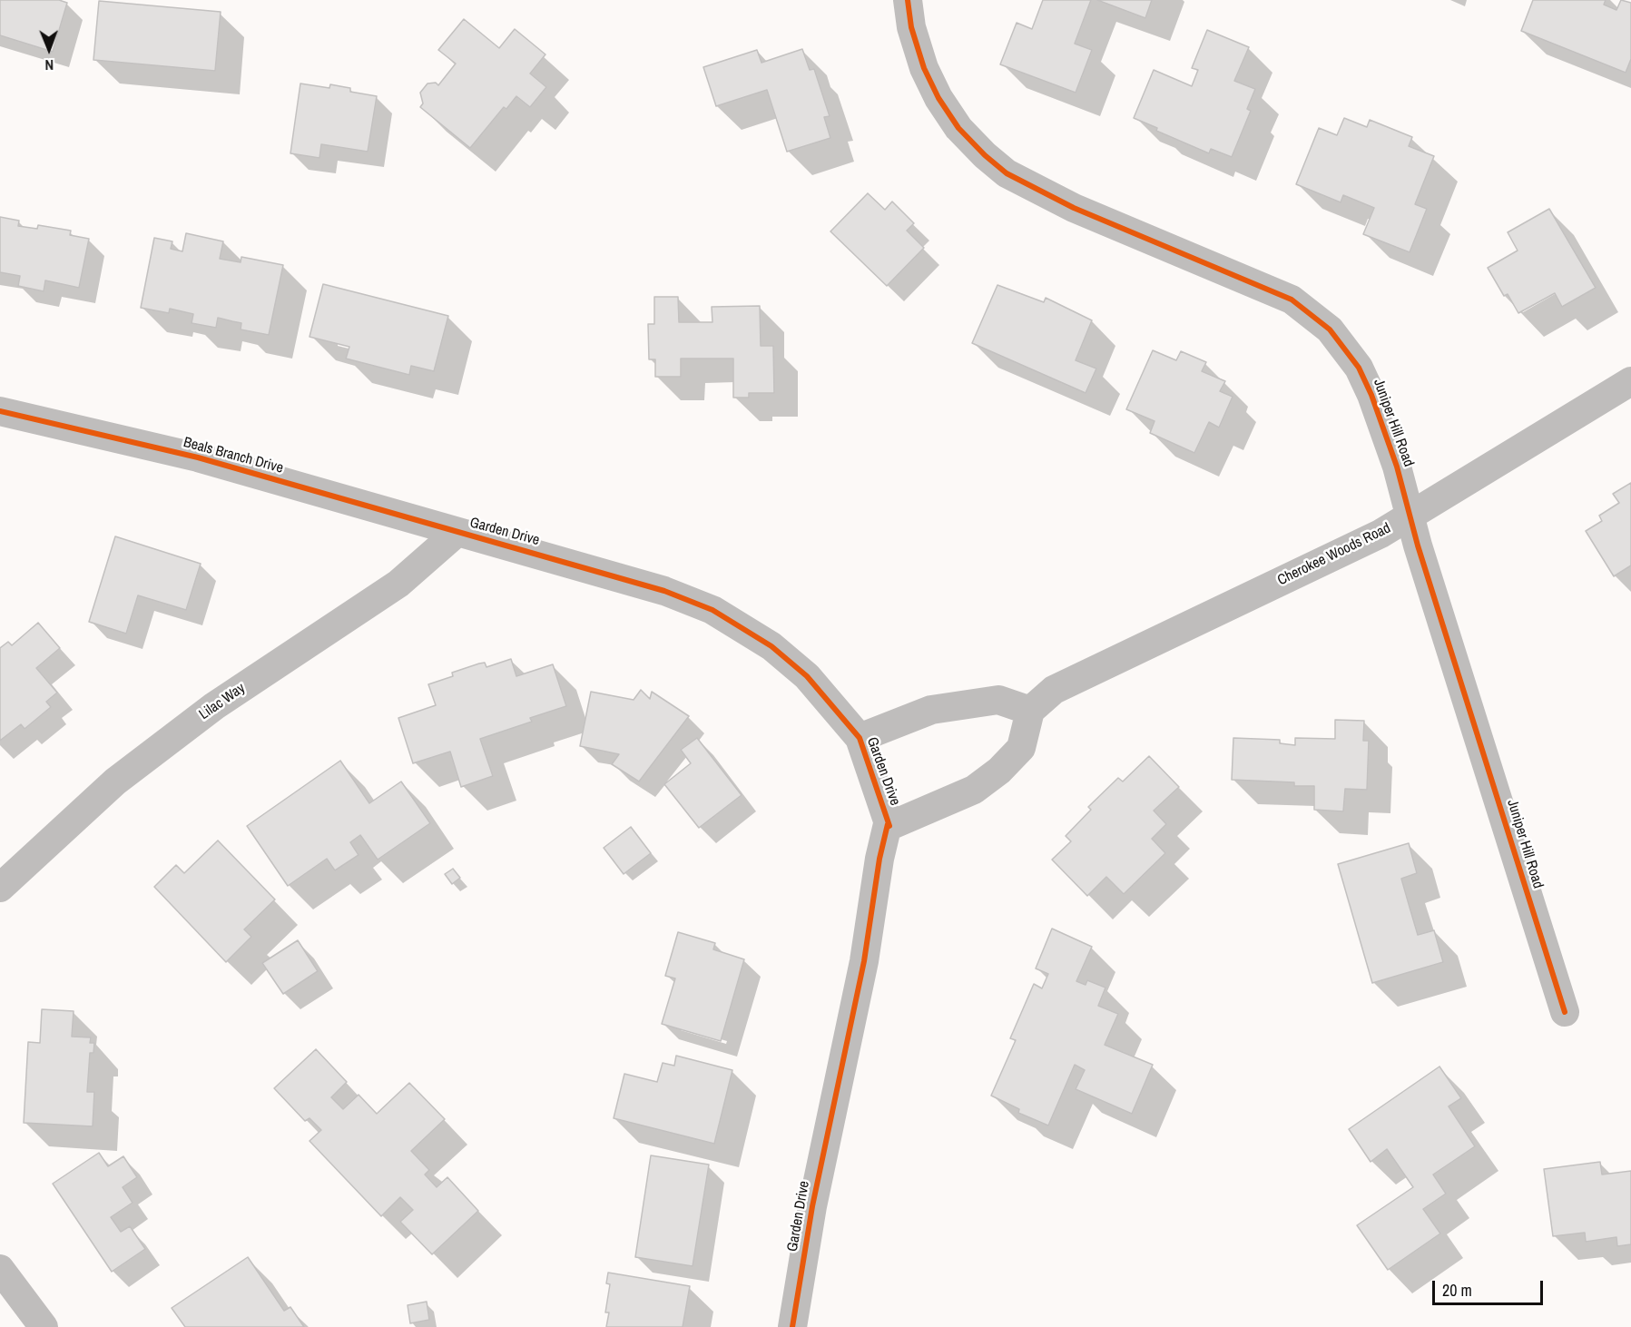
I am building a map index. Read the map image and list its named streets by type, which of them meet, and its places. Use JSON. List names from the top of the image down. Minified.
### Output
{"streets":{"street":["Juniper Hill Road","Beals Branch Drive","Garden Drive","Cherokee Woods Road","Lilac Way"]},"crossings":[["Juniper Hill Road","Cherokee Woods Road"],["Beals Branch Drive","Garden Drive"],["Beals Branch Drive","Lilac Way"],["Garden Drive","Lilac Way"]],"scale_bar":"20 m","north":"bottom"}
